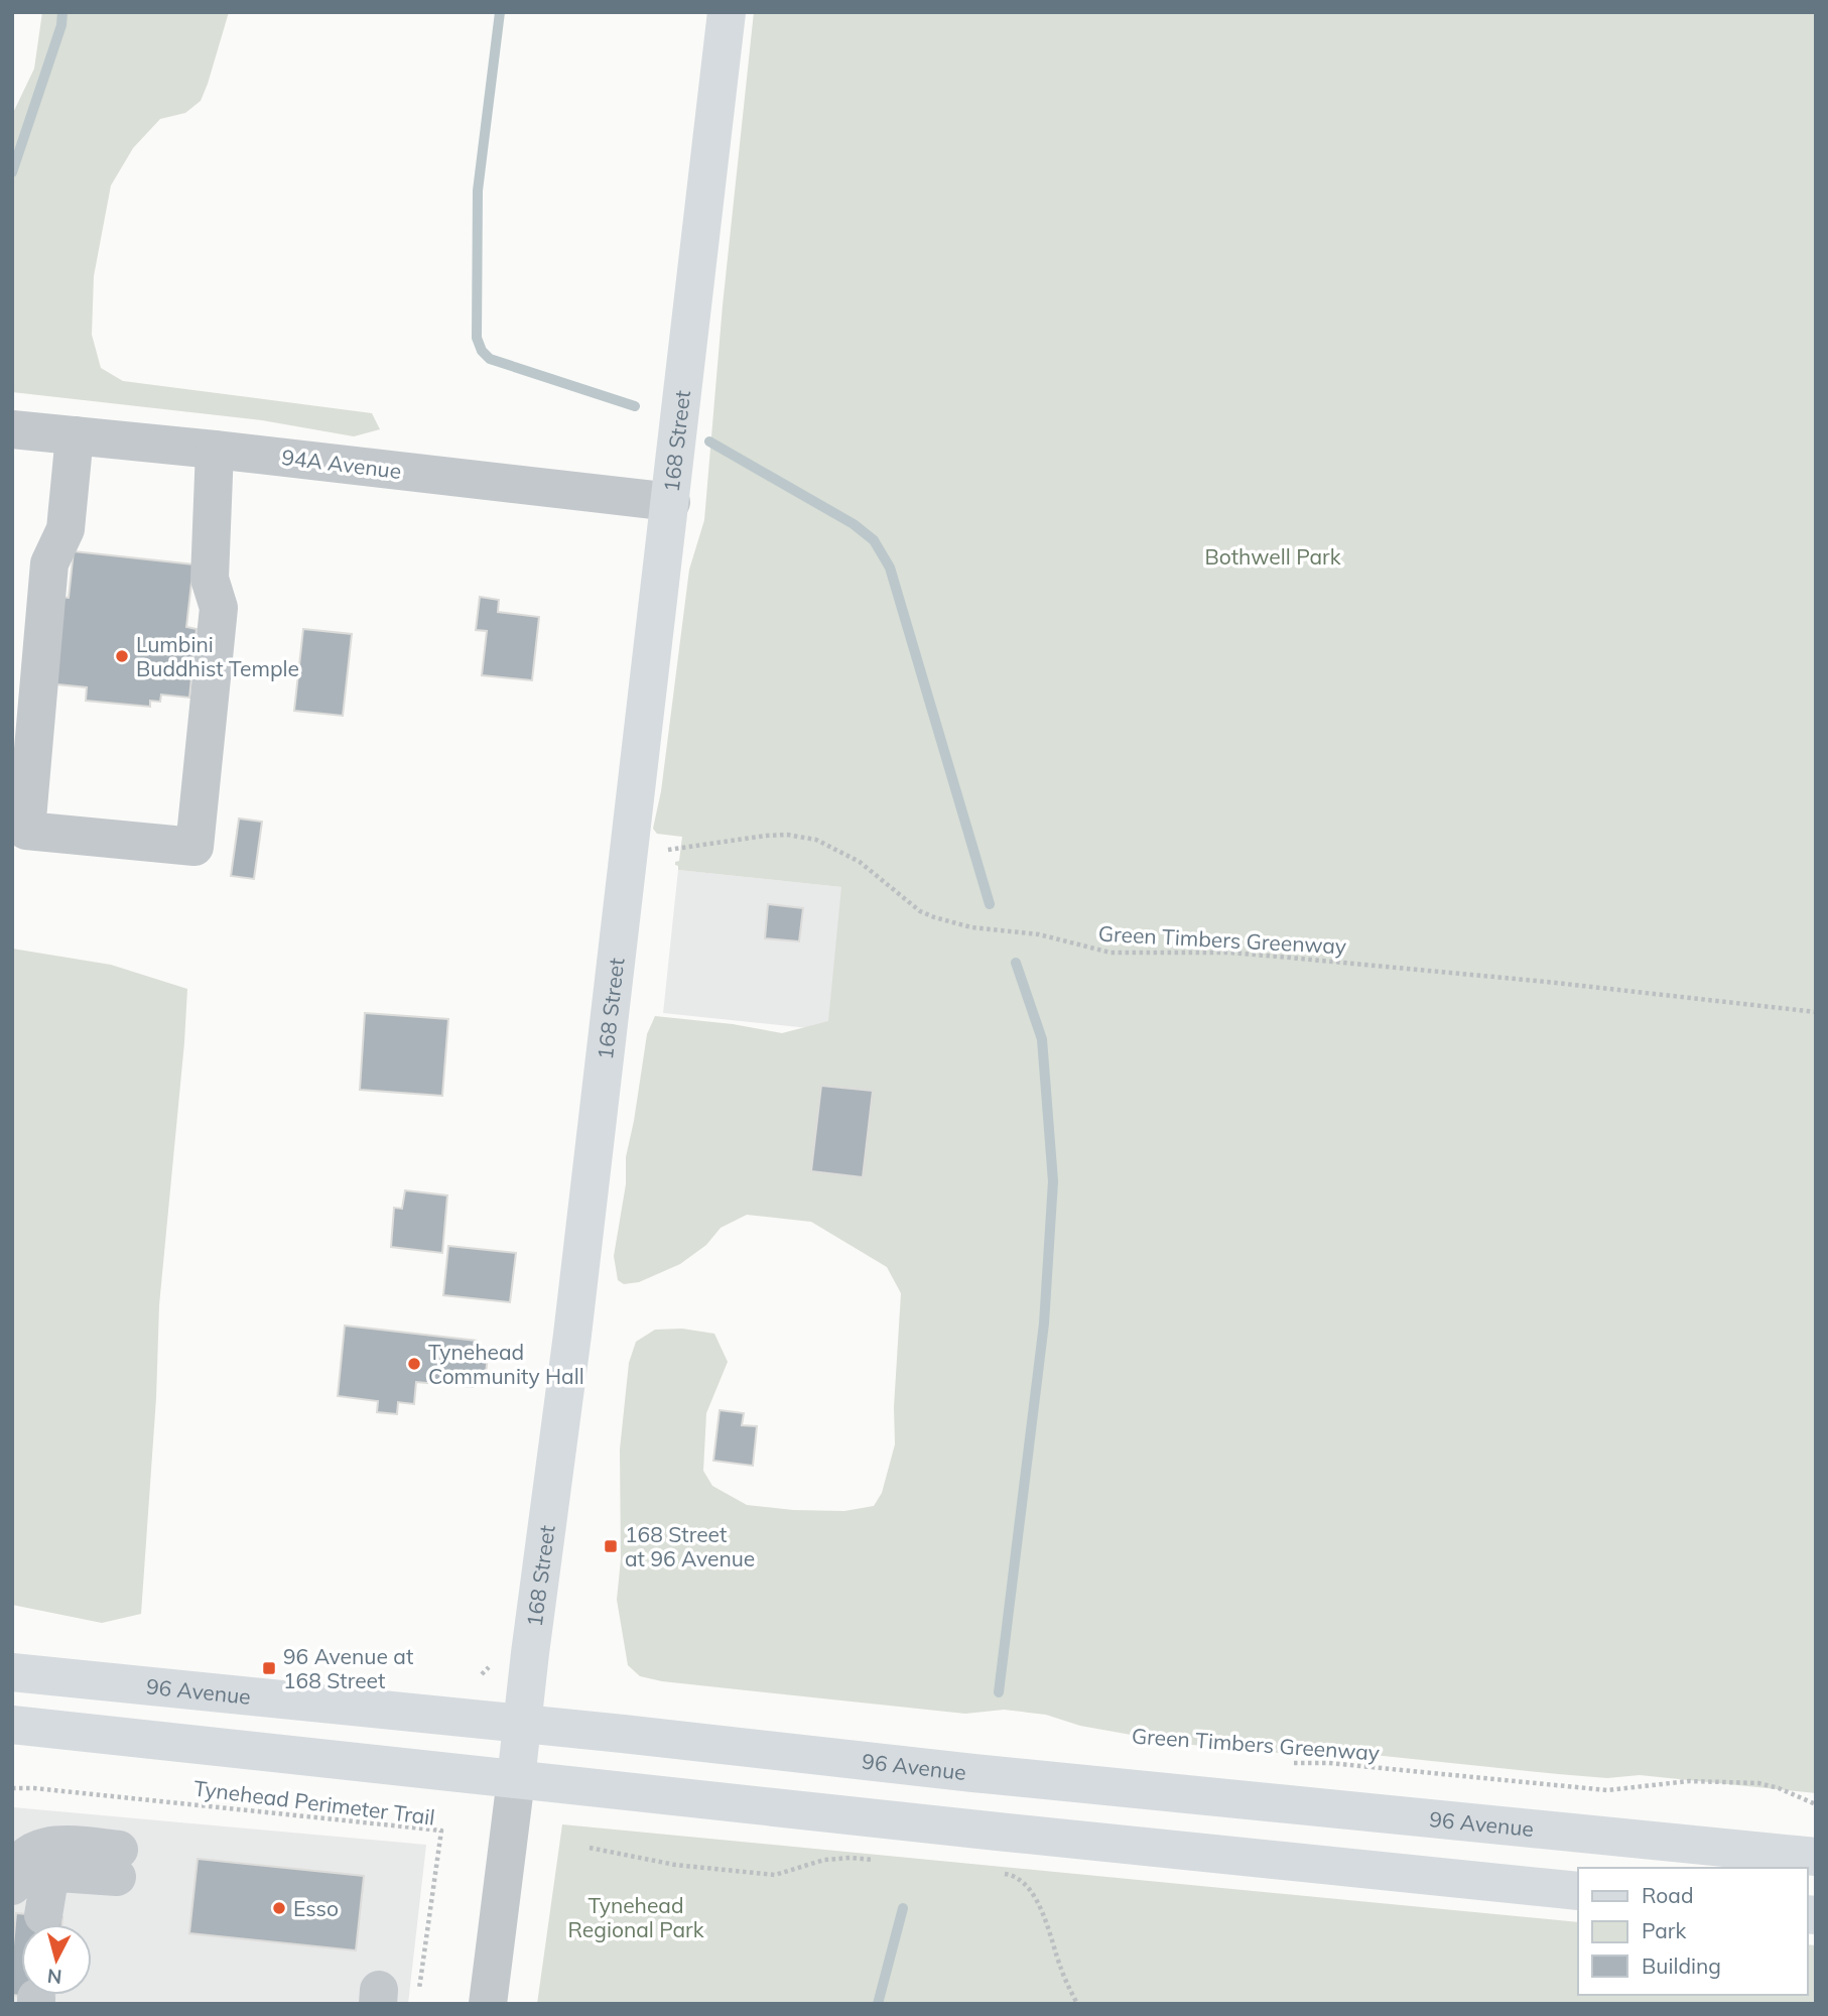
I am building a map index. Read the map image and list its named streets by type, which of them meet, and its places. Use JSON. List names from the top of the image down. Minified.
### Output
{"streets":{"main road":["168 Street","96 Avenue"],"street":["94A Avenue"],"path":["Green Timbers Greenway","Tynehead Perimeter Trail"]},"crossings":[["168 Street","94A Avenue"],["168 Street","96 Avenue"]],"parks":["Bothwell Park","Tynehead Regional Park"],"places":{"other":["Lumbini Buddhist Temple","Tynehead Community Hall","Esso"],"transit":["168 Street at 96 Avenue","96 Avenue at 168 Street"]},"legend":["Road","Park","Building"],"north":"bottom"}
